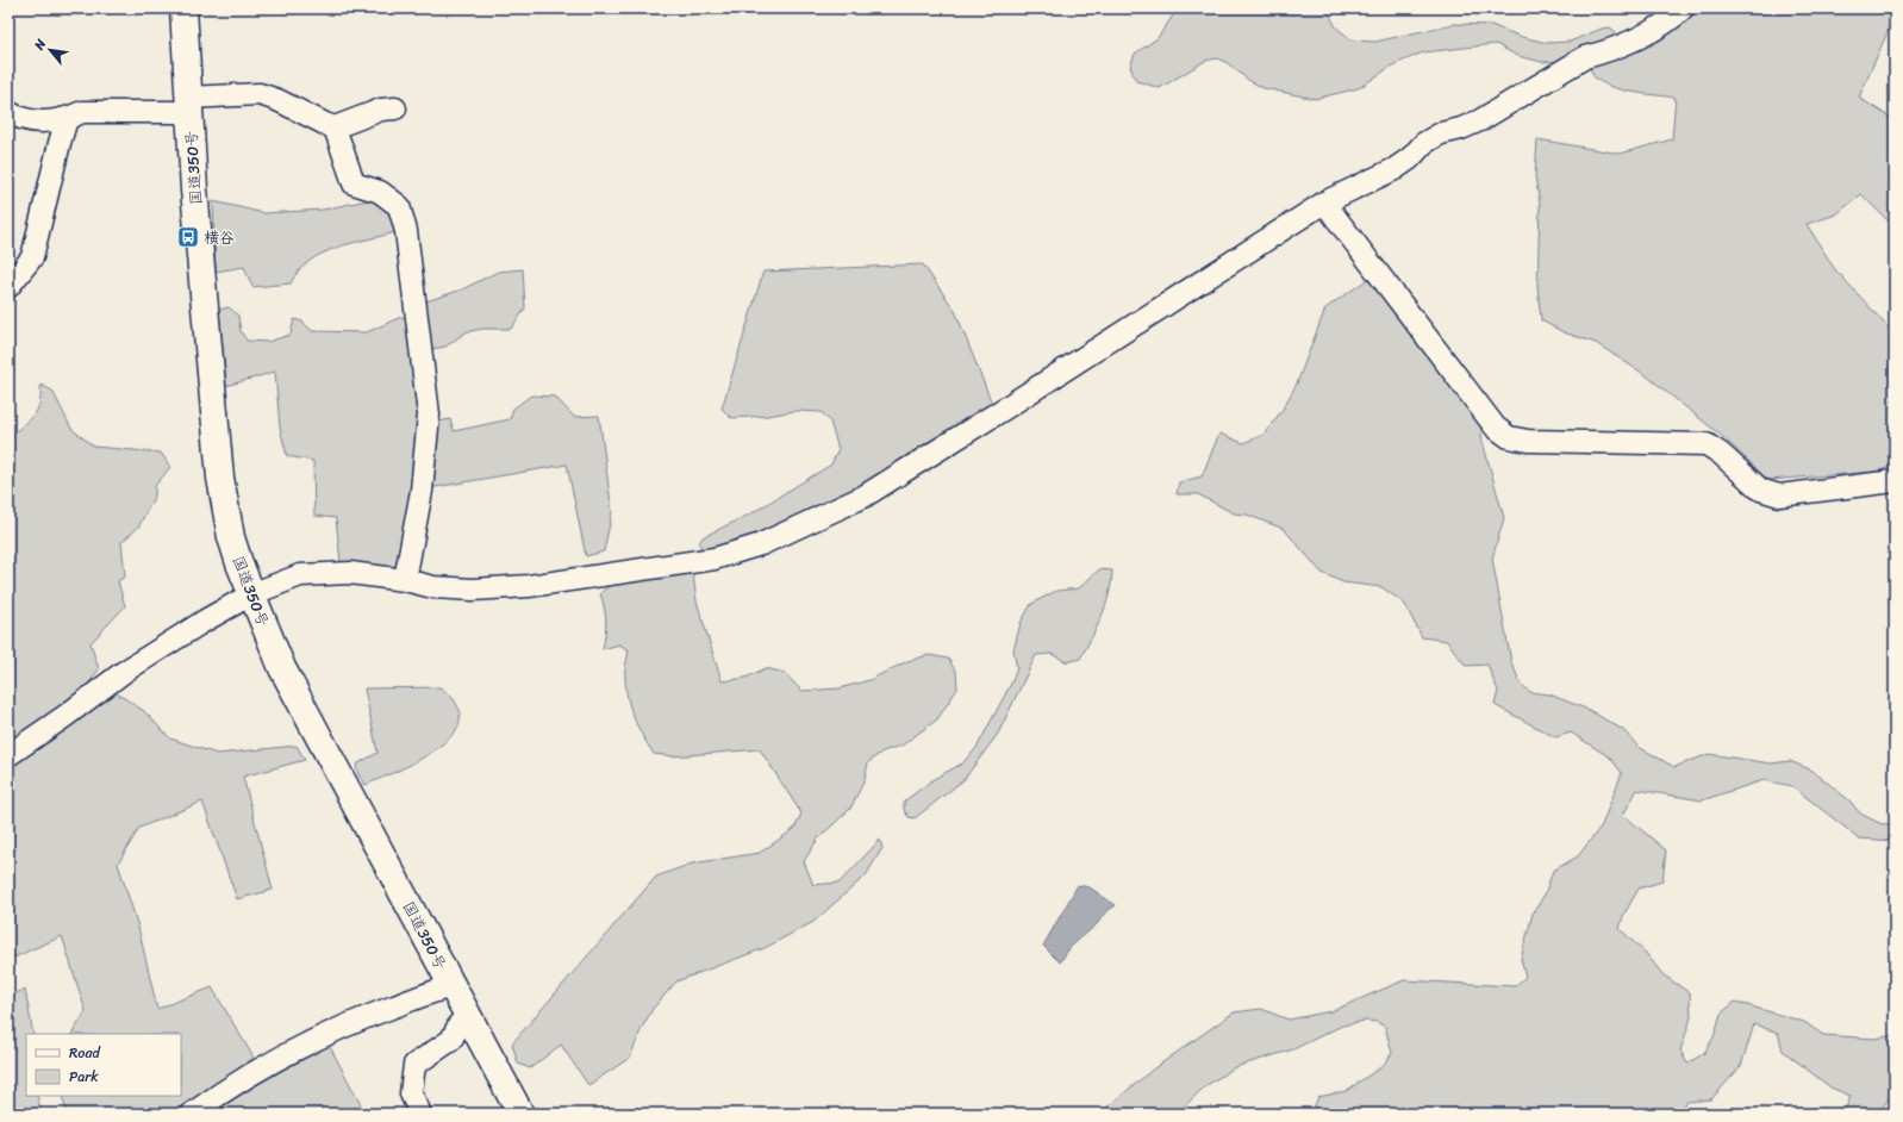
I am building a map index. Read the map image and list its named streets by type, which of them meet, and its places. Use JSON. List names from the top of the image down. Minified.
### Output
{"streets":{"highway":["国道350号"]},"places":{"bus stop":["横谷"]},"legend":["Road","Park"],"north":"top left"}
